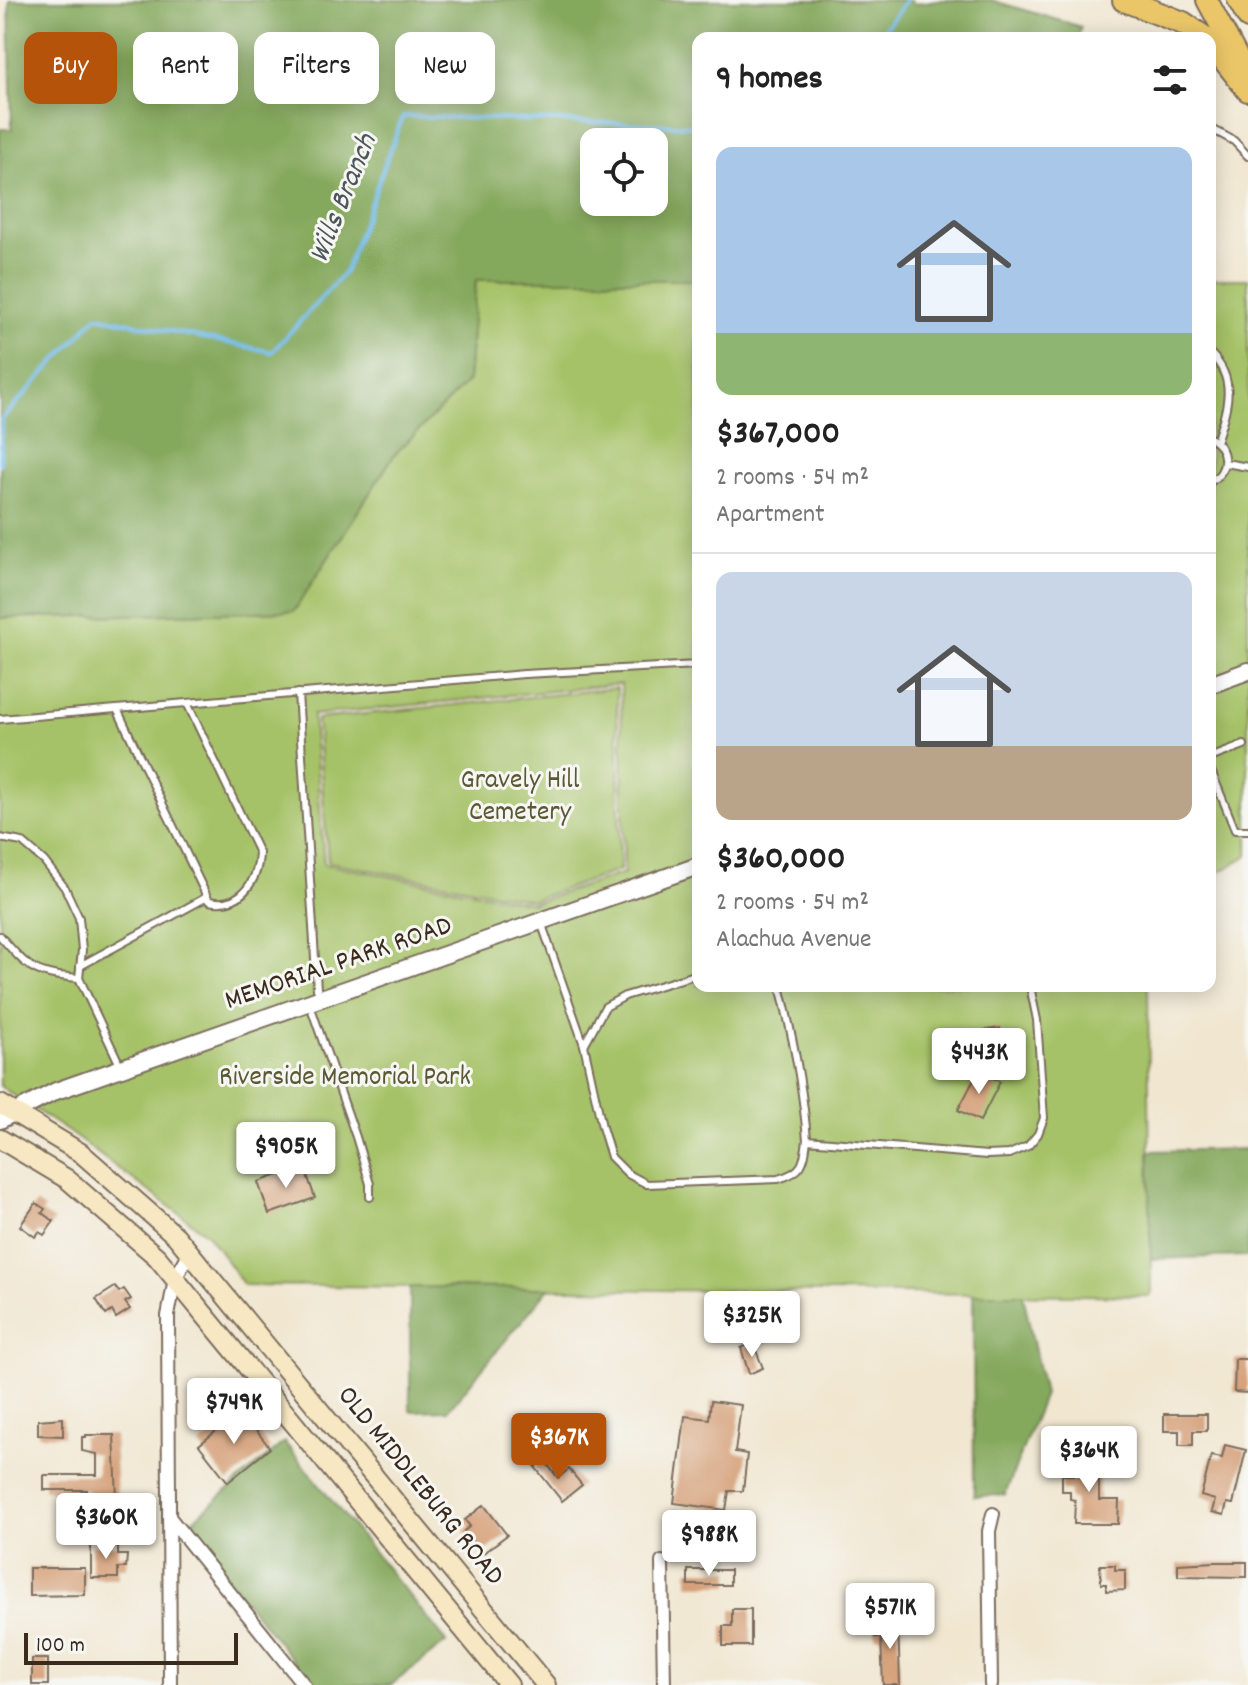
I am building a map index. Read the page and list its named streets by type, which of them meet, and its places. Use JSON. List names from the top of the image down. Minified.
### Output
{"streets":{"main road":["OLD MIDDLEBURG ROAD"],"street":["MEMORIAL PARK ROAD"]},"crossings":[["MEMORIAL PARK ROAD","OLD MIDDLEBURG ROAD"]],"water":["Wills Branch"],"parks":["Gravely Hill Cemetery","Riverside Memorial Park"],"scale_bar":"100 m","page":{"chip":["Buy","Rent","Filters","New"],"heading":"9 homes","list":[{"name":"$367,000","note":"2 rooms · 54 m² · Apartment"},{"name":"$360,000","note":"2 rooms · 54 m² · Alachua Avenue"}],"price":["$443K","$905K","$325K","$749K","$367K","$364K","$360K","$988K","$571K"],"scale":"100 m"}}
